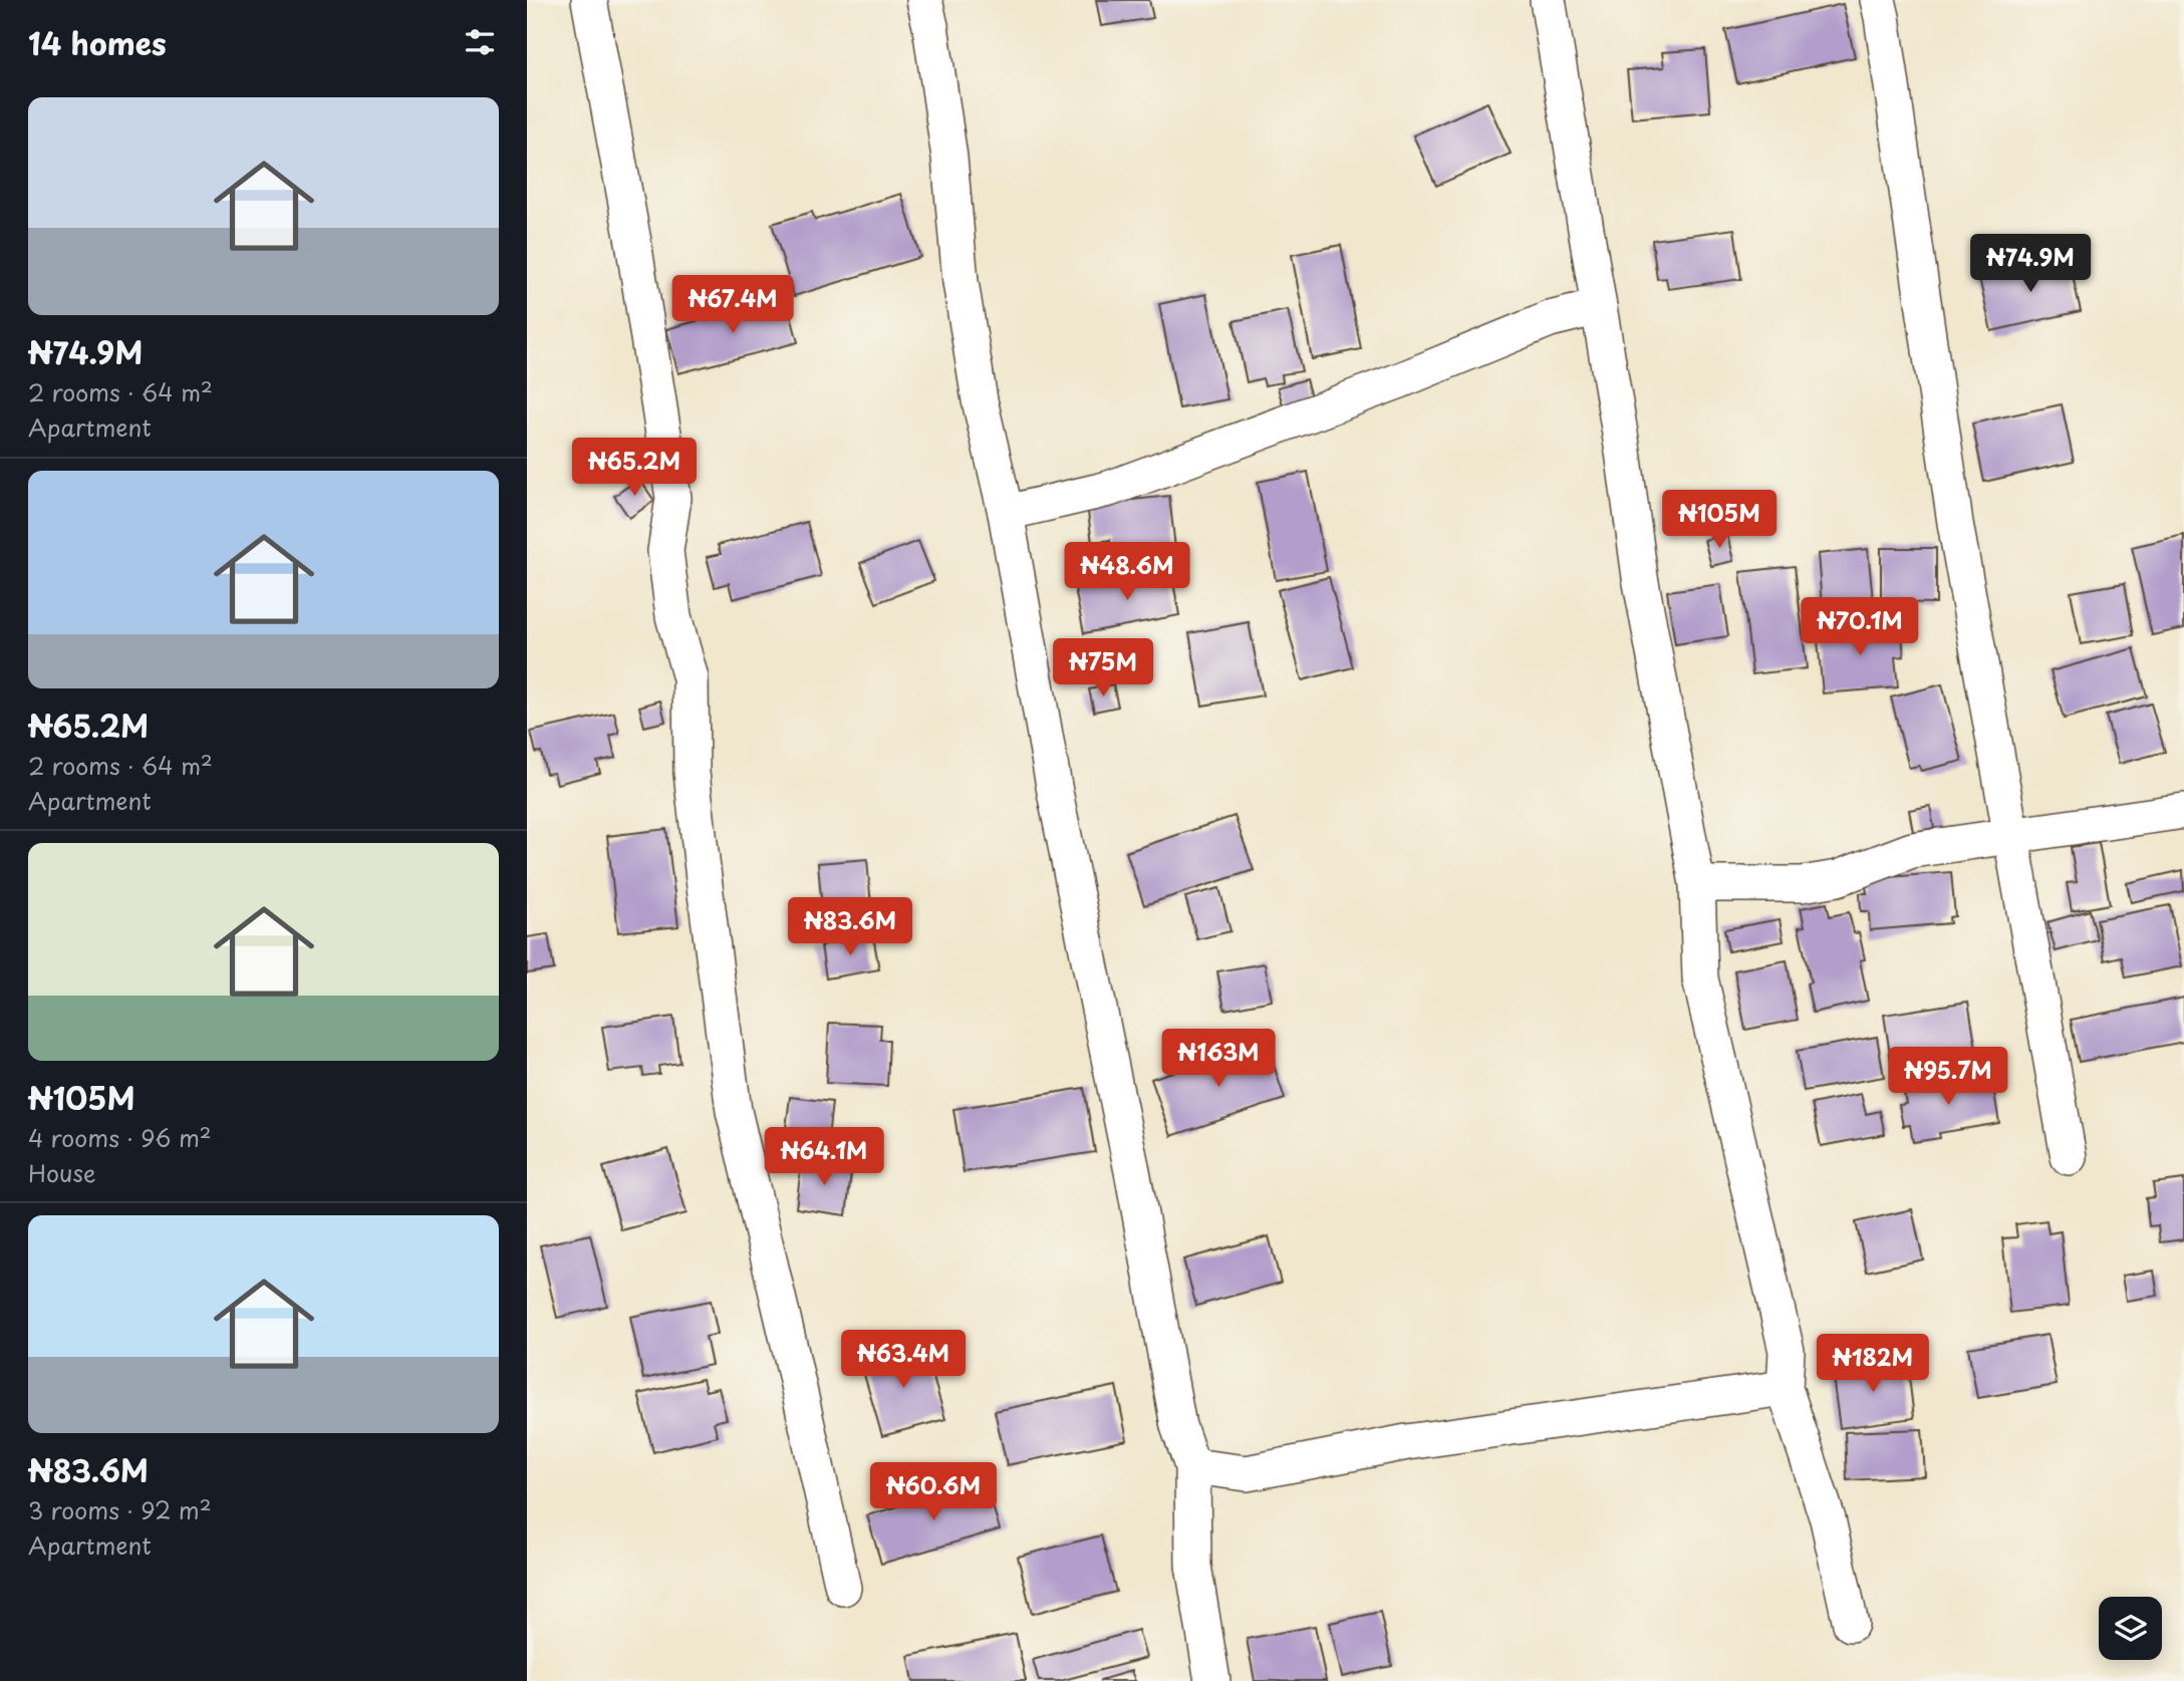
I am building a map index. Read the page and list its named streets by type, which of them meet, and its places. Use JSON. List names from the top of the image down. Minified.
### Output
{"page":{"heading":"14 homes","list":[{"name":"₦74.9M","note":"2 rooms · 64 m² · Apartment"},{"name":"₦65.2M","note":"2 rooms · 64 m² · Apartment"},{"name":"₦105M","note":"4 rooms · 96 m² · House"},{"name":"₦83.6M","note":"3 rooms · 92 m² · Apartment"}],"price":["₦74.9M","₦67.4M","₦65.2M","₦105M","₦48.6M","₦70.1M","₦75M","₦83.6M","₦163M","₦95.7M","₦64.1M","₦63.4M","₦182M","₦60.6M"]}}
